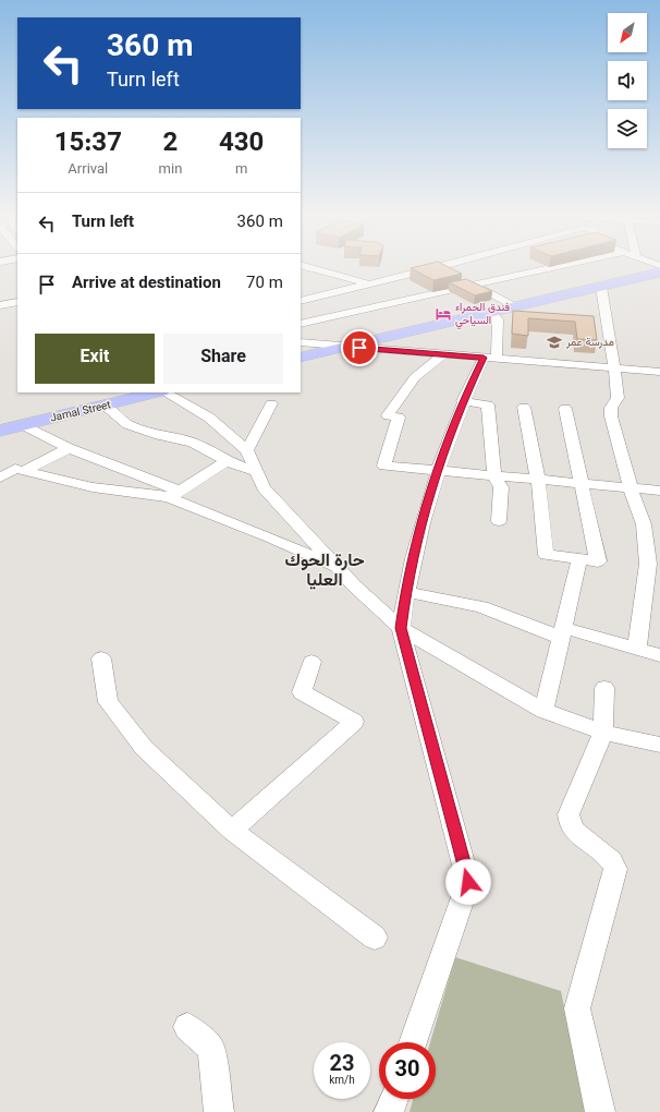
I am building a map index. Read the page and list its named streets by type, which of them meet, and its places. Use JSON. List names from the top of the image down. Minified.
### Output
{"streets":{"main road":["Jamal Street"]},"districts":["حارة الحوك العليا"],"places":{"hotel":["فندق الحمراء السياحي"],"school or university":["مدرسة عمر"]},"north":"bottom left","page":{"turn":["360 m","Turn left"],"eta":["15:37","Arrival","2","min","430","m"],"list":[{"name":"Turn left","value":"360 m"},{"name":"Arrive at destination","value":"70 m"}],"buttons":["Exit","Share"],"speed":"23 km/h","limit":"30"}}
